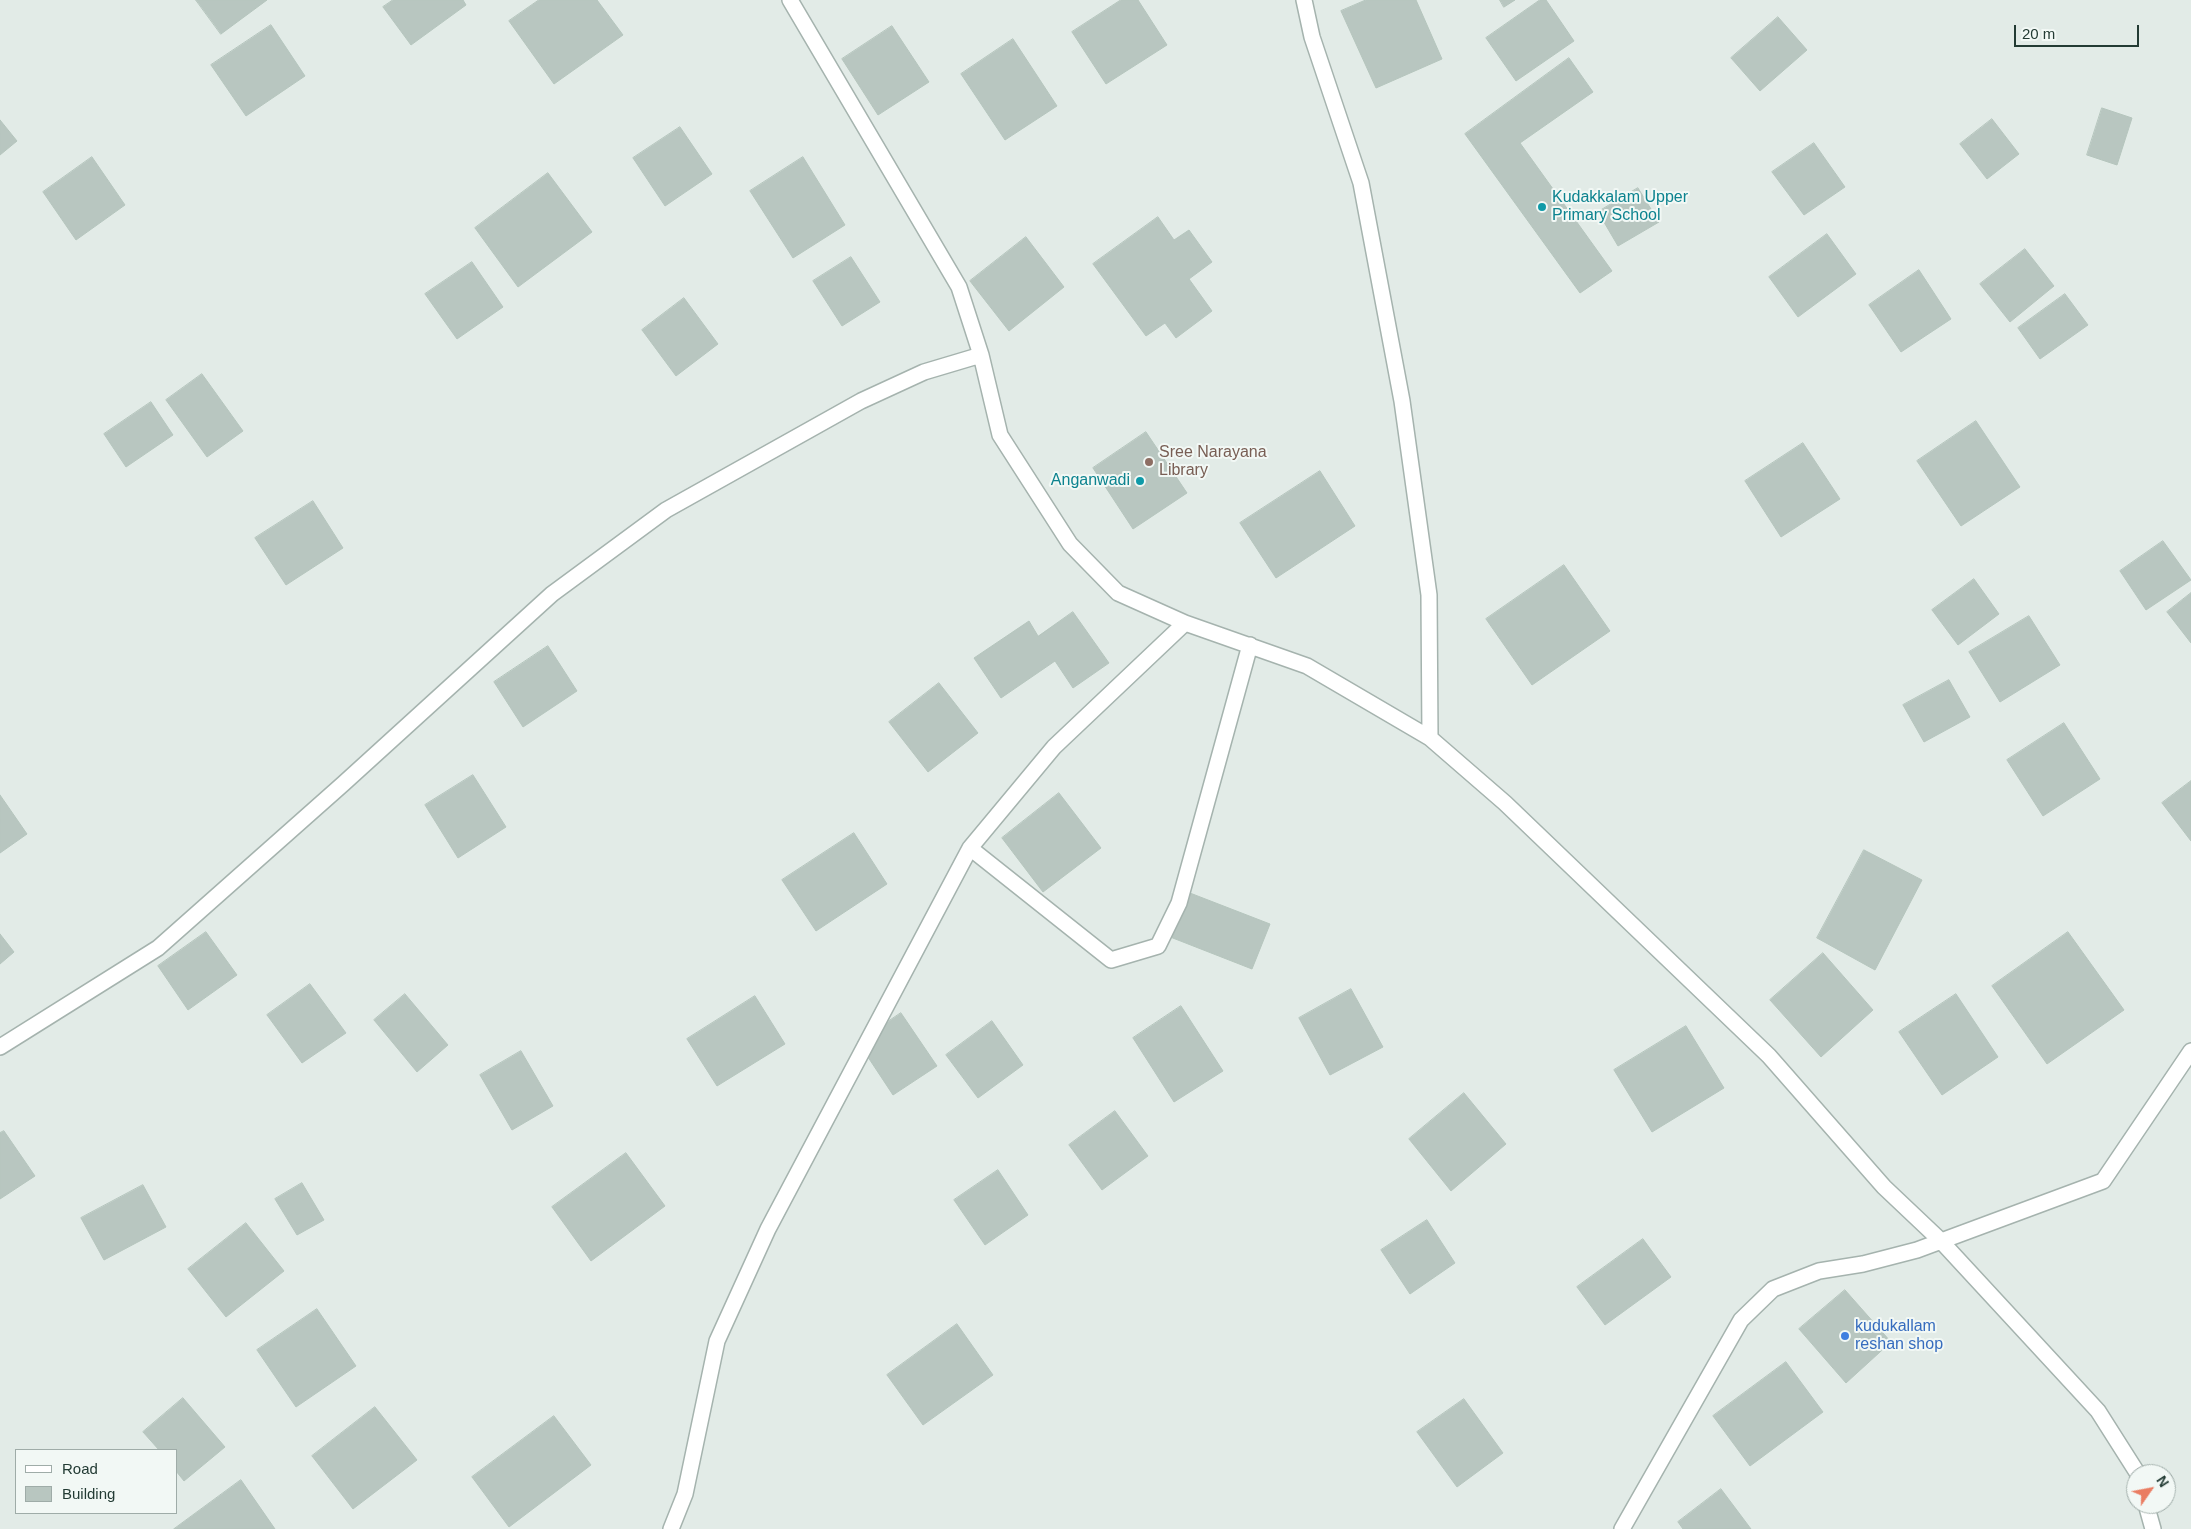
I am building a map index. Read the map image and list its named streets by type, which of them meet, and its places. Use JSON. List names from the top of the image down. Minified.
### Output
{"places":["Kudakkalam Upper Primary School","Sree Narayana Library","Anganwadi","kudukallam reshan shop"],"legend":["Road","Building"],"scale_bar":"20 m","north":"top right"}
